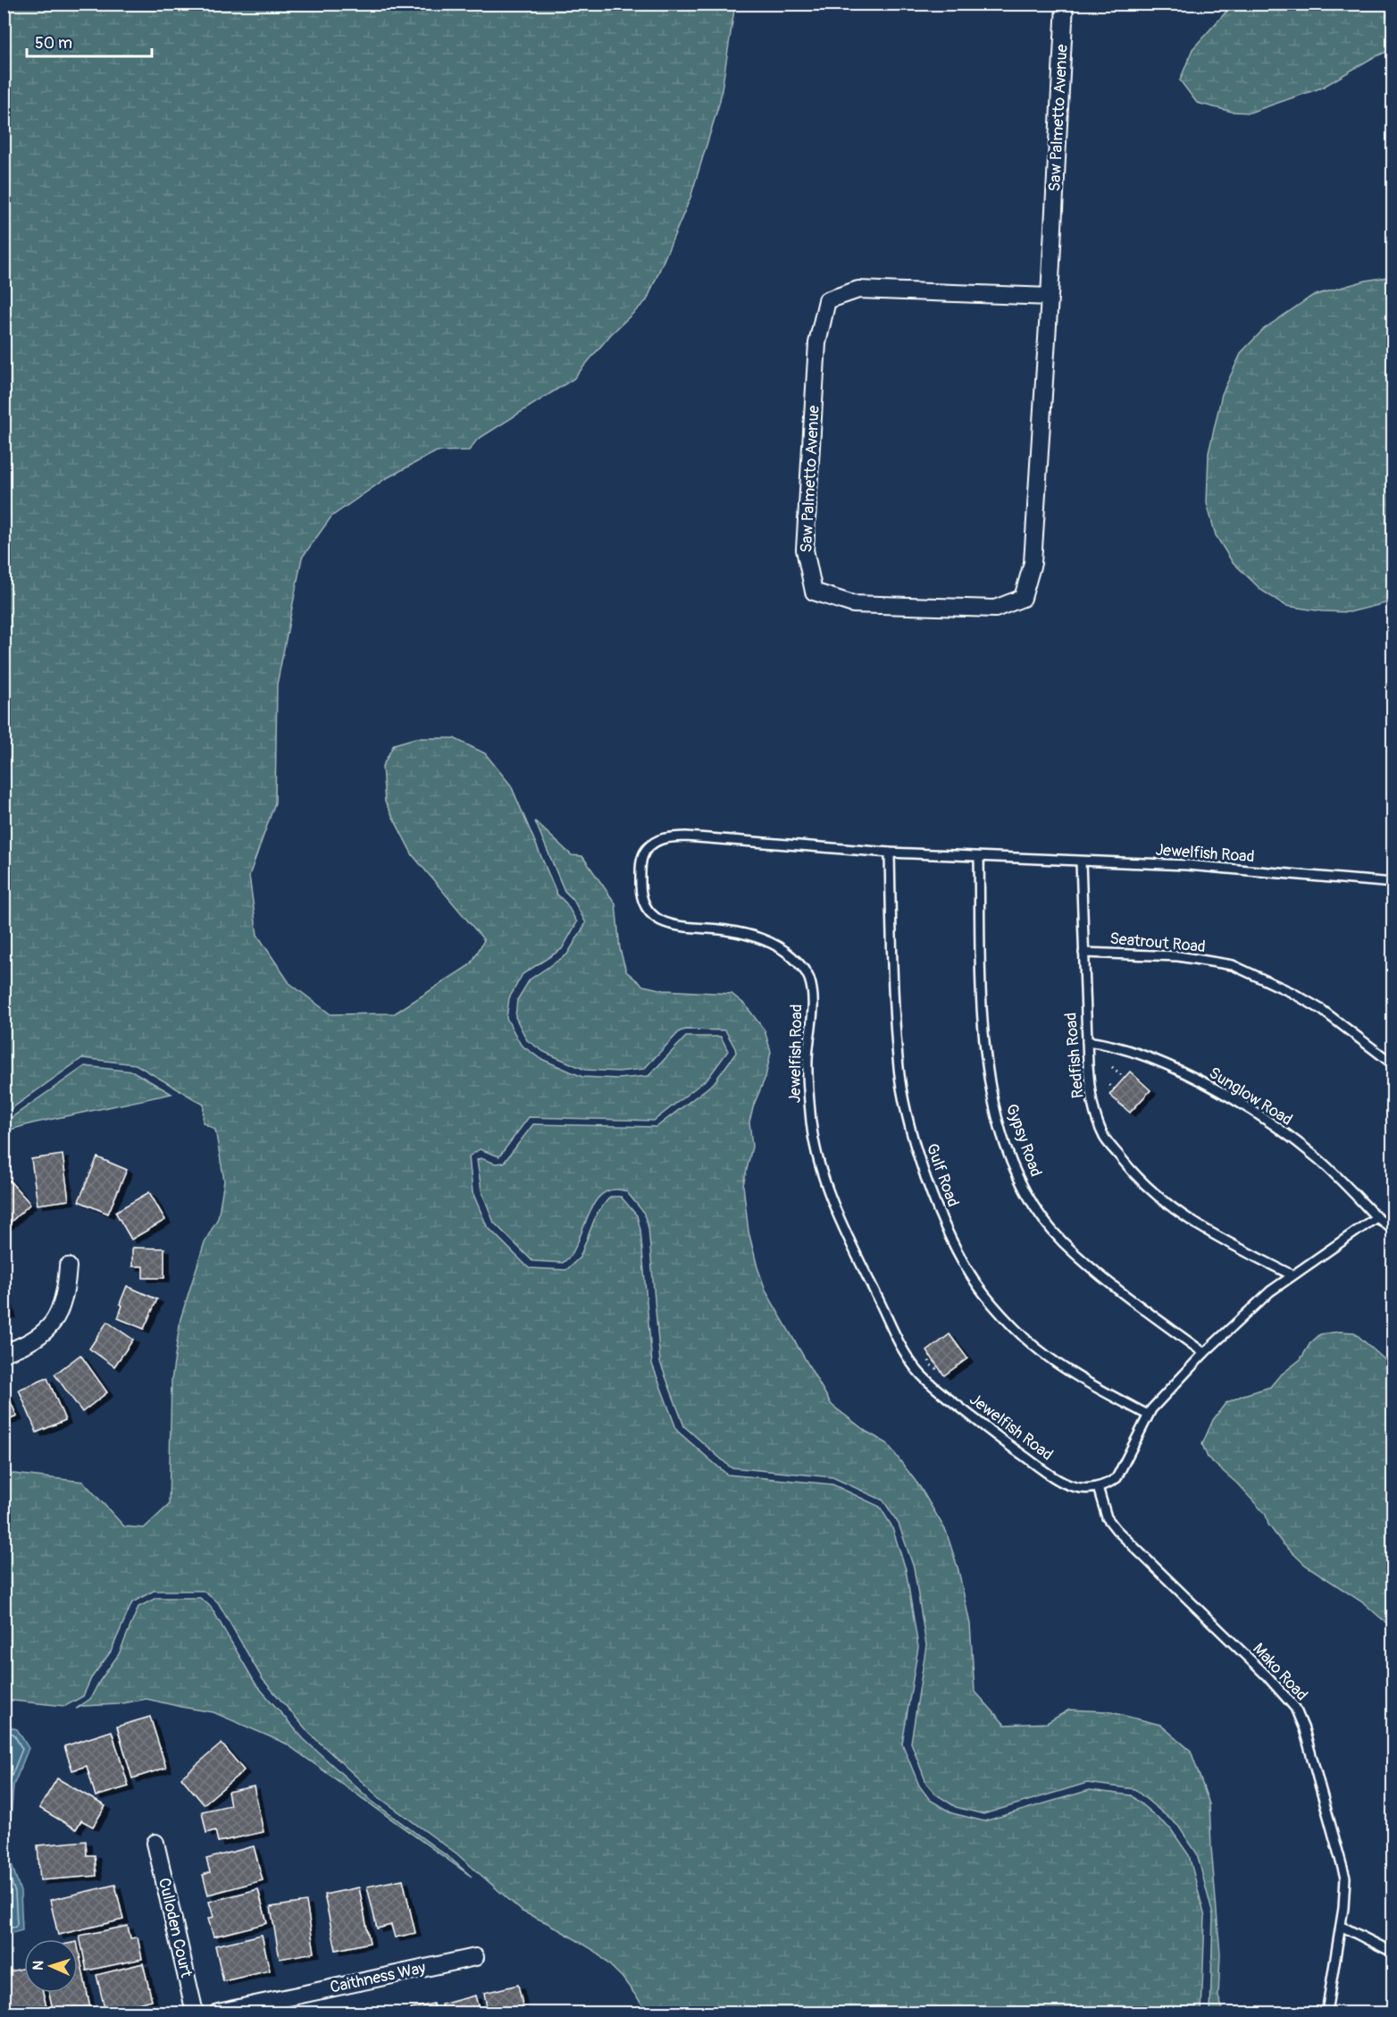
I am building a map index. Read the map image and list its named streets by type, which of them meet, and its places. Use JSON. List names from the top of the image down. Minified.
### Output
{"streets":{"street":["Saw Palmetto Avenue","Culloden Court","Caithness Way"],"lane":["Jewelfish Road","Seatrout Road","Redfish Road","Sunglow Road","Gypsy Road","Gulf Road","Mako Road"]},"crossings":[["Jewelfish Road","Redfish Road"],["Jewelfish Road","Gypsy Road"],["Jewelfish Road","Gulf Road"],["Jewelfish Road","Mako Road"],["Seatrout Road","Redfish Road"],["Redfish Road","Sunglow Road"]],"scale_bar":"50 m","north":"left"}
